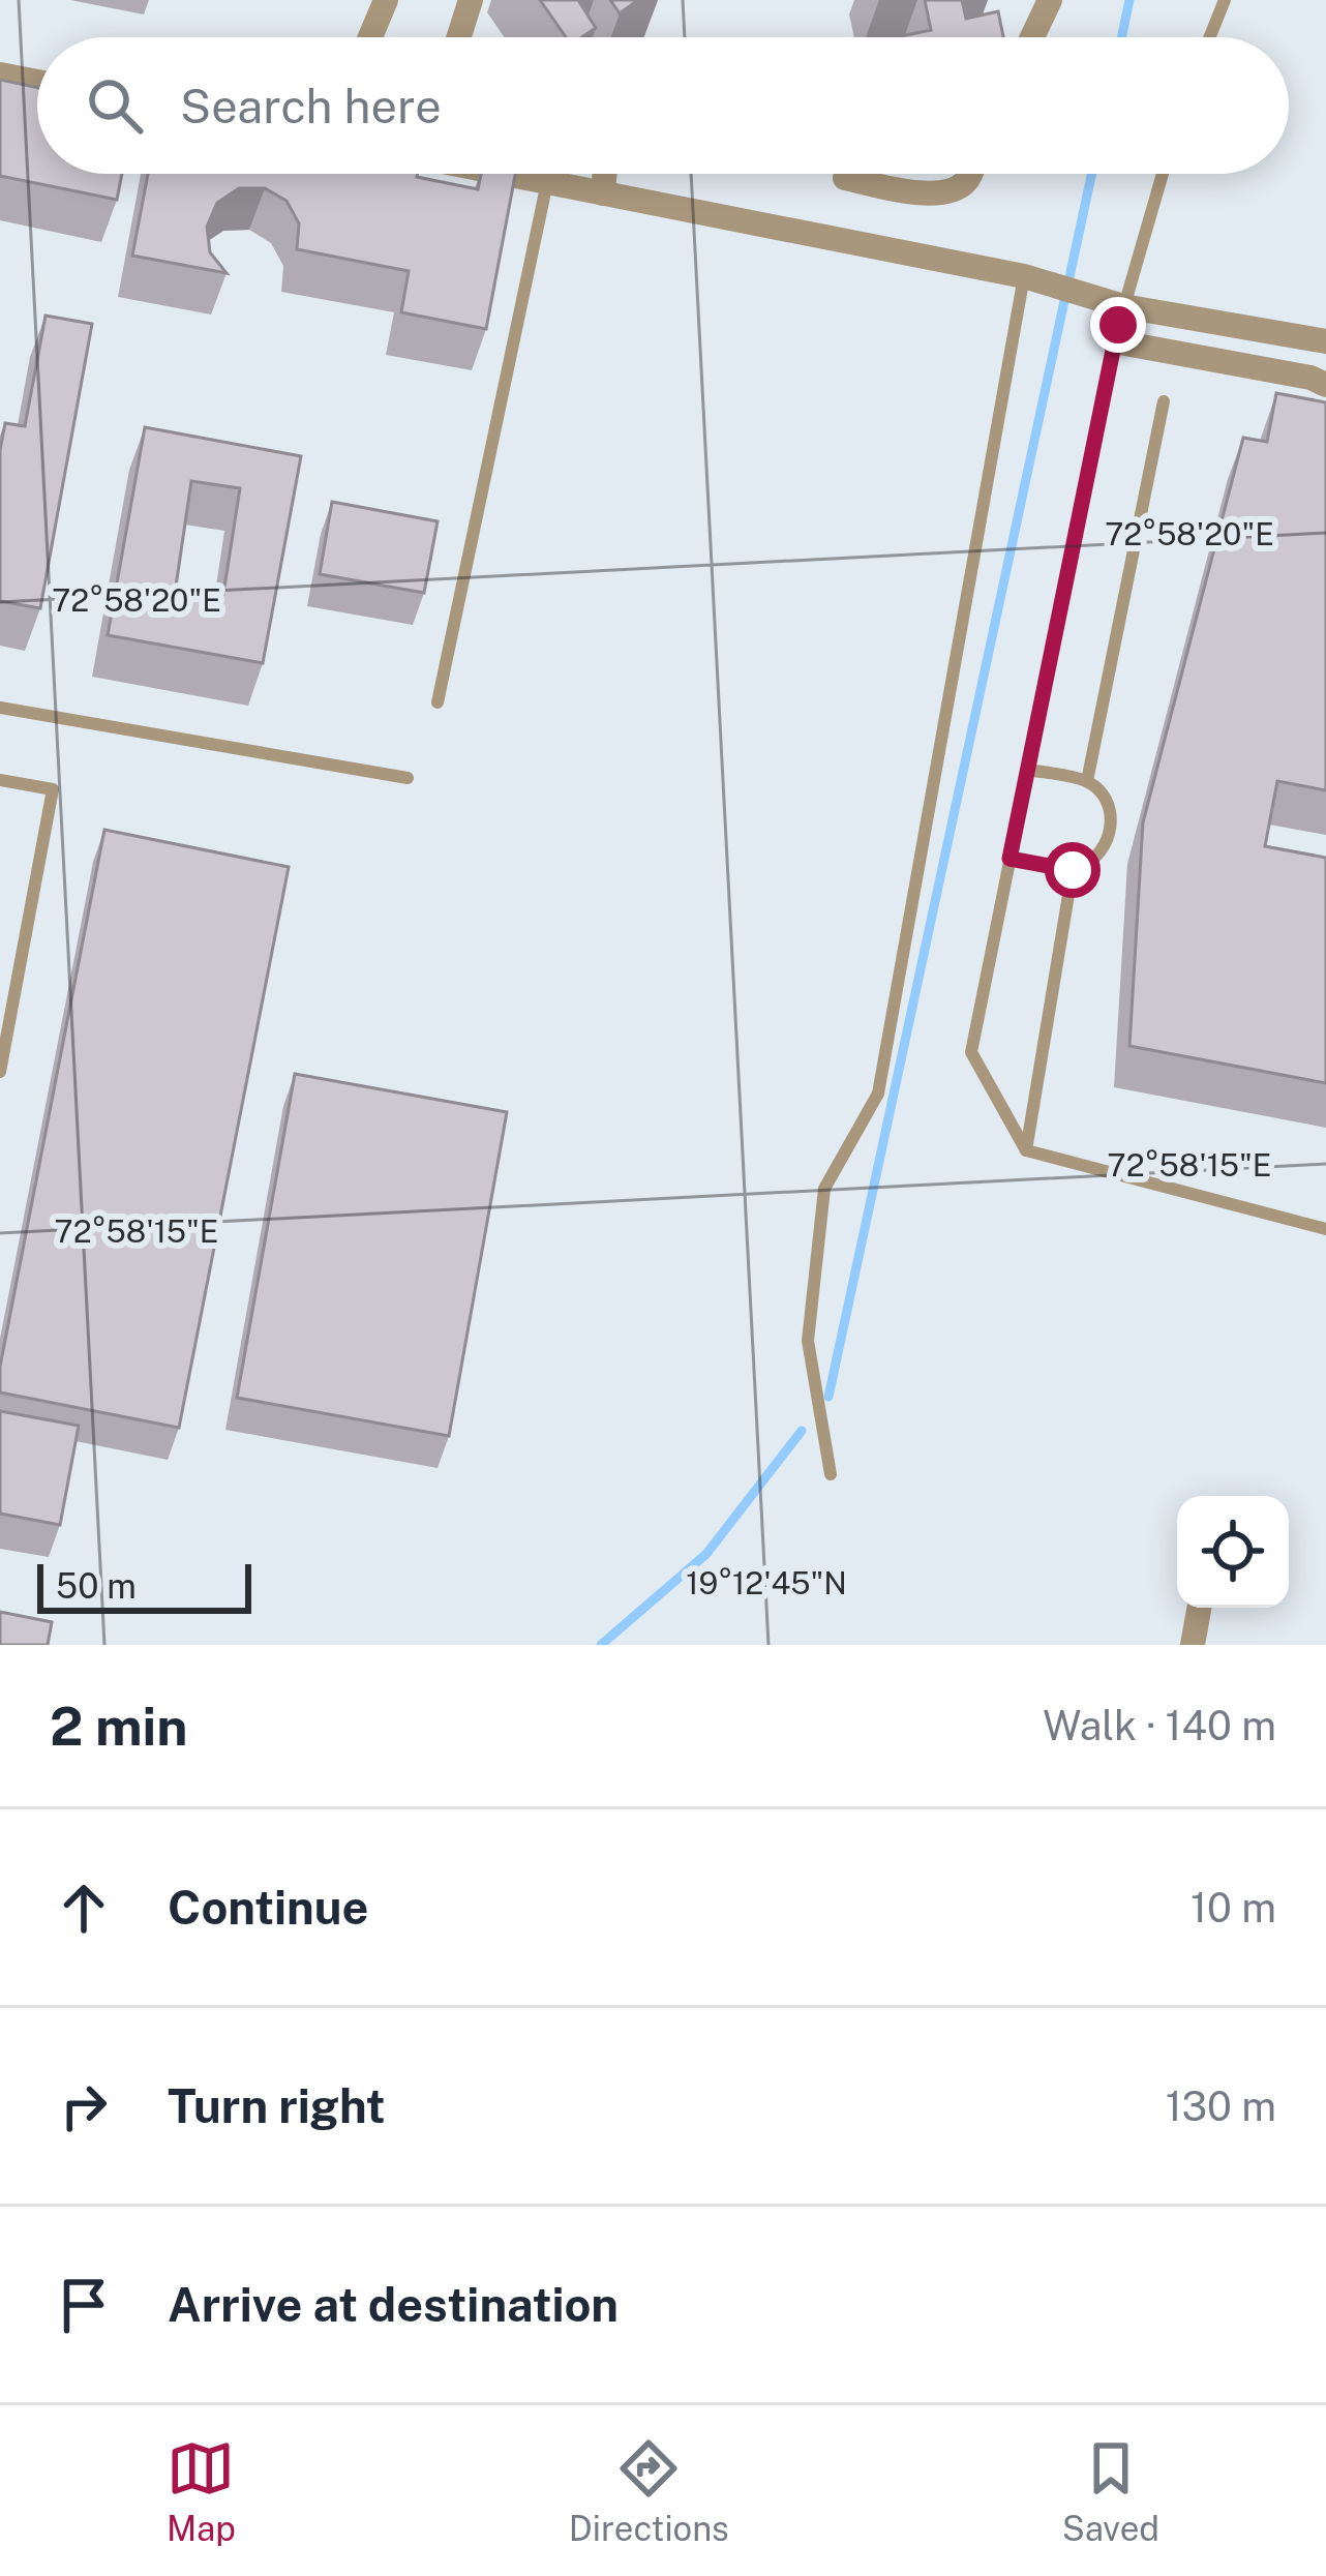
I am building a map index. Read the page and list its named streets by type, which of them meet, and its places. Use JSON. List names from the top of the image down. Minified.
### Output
{"scale_bar":"50 m","page":{"search":"Search here","scale":"50 m","heading":["2 min","Walk · 140 m"],"list":[["Continue","10 m"],["Turn right","130 m"],"Arrive at destination"],"nav":["Map","Directions","Saved"]},"coordinates":["72°58'20\"E","72°58'15\"E","19°12'45\"N"]}
